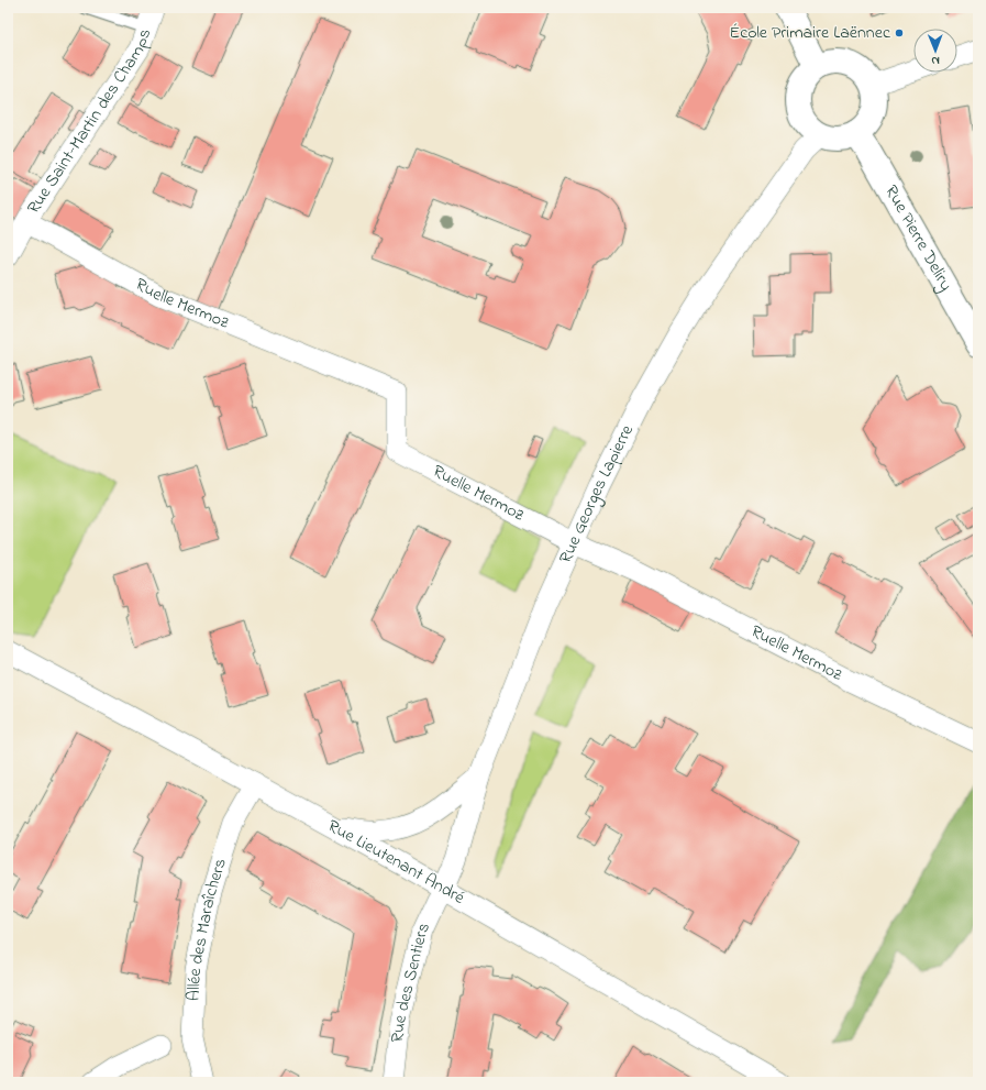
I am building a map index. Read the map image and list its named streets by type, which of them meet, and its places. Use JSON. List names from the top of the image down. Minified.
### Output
{"streets":{"street":["Rue Saint-Martin des Champs","Rue Pierre Deliry","Ruelle Mermoz","Rue Georges Lapierre","Rue Lieutenant André","Allée des Maraîchers","Rue des Sentiers"]},"crossings":[["Rue Saint-Martin des Champs","Ruelle Mermoz"],["Rue Pierre Deliry","Rue Georges Lapierre"],["Ruelle Mermoz","Rue Georges Lapierre"],["Rue Georges Lapierre","Rue Lieutenant André"],["Rue Georges Lapierre","Rue des Sentiers"],["Rue Lieutenant André","Allée des Maraîchers"],["Rue Lieutenant André","Rue des Sentiers"]],"places":["École Primaire Laënnec"],"north":"bottom"}
